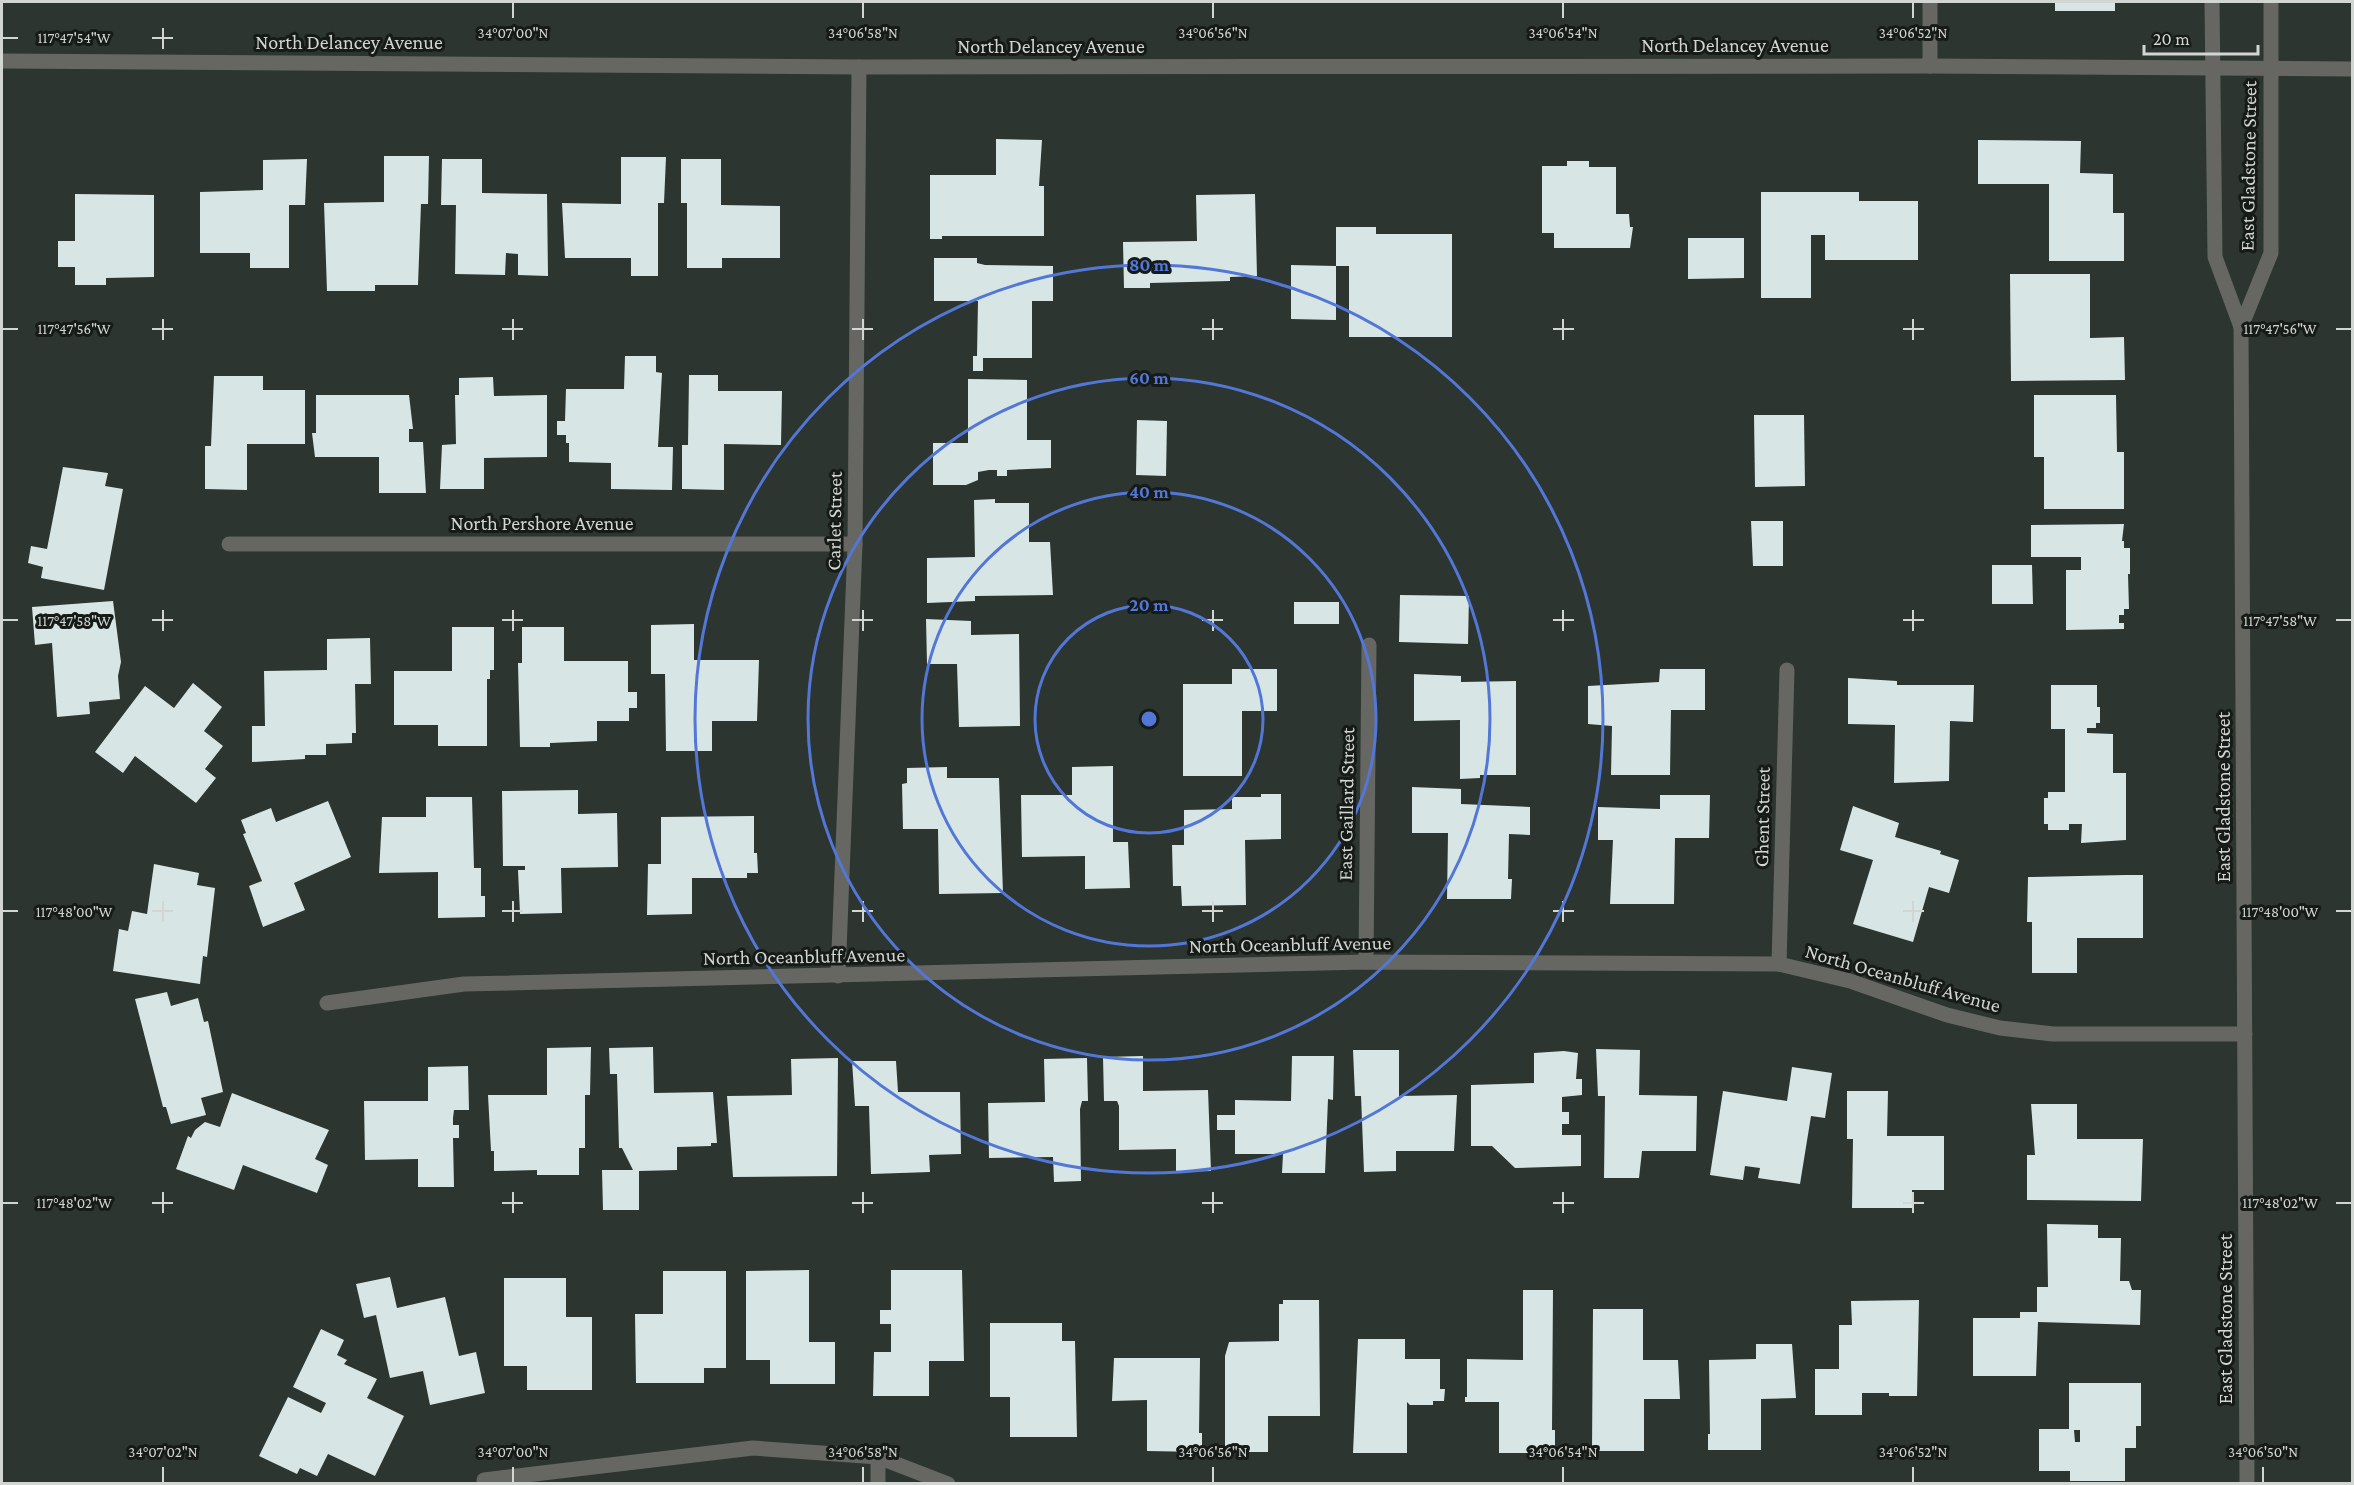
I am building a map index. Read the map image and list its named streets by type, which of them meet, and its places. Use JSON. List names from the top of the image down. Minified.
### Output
{"streets":{"street":["North Delancey Avenue","East Gladstone Street","Carlet Street","North Pershore Avenue","East Gaillard Street","Ghent Street","North Oceanbluff Avenue"]},"crossings":[["North Delancey Avenue","East Gladstone Street"],["North Delancey Avenue","Carlet Street"],["East Gladstone Street","North Oceanbluff Avenue"],["Carlet Street","North Pershore Avenue"],["Carlet Street","North Oceanbluff Avenue"],["East Gaillard Street","North Oceanbluff Avenue"],["Ghent Street","North Oceanbluff Avenue"]],"scale_bar":"20 m","coordinates":["34°07'00\"N","34°06'58\"N","34°06'56\"N","34°06'54\"N","34°06'52\"N","117°47'54\"W","117°47'56\"W","117°47'58\"W","117°48'00\"W","117°48'02\"W","34°07'02\"N","34°06'50\"N"],"rings":["80 m","60 m","40 m","20 m"]}
